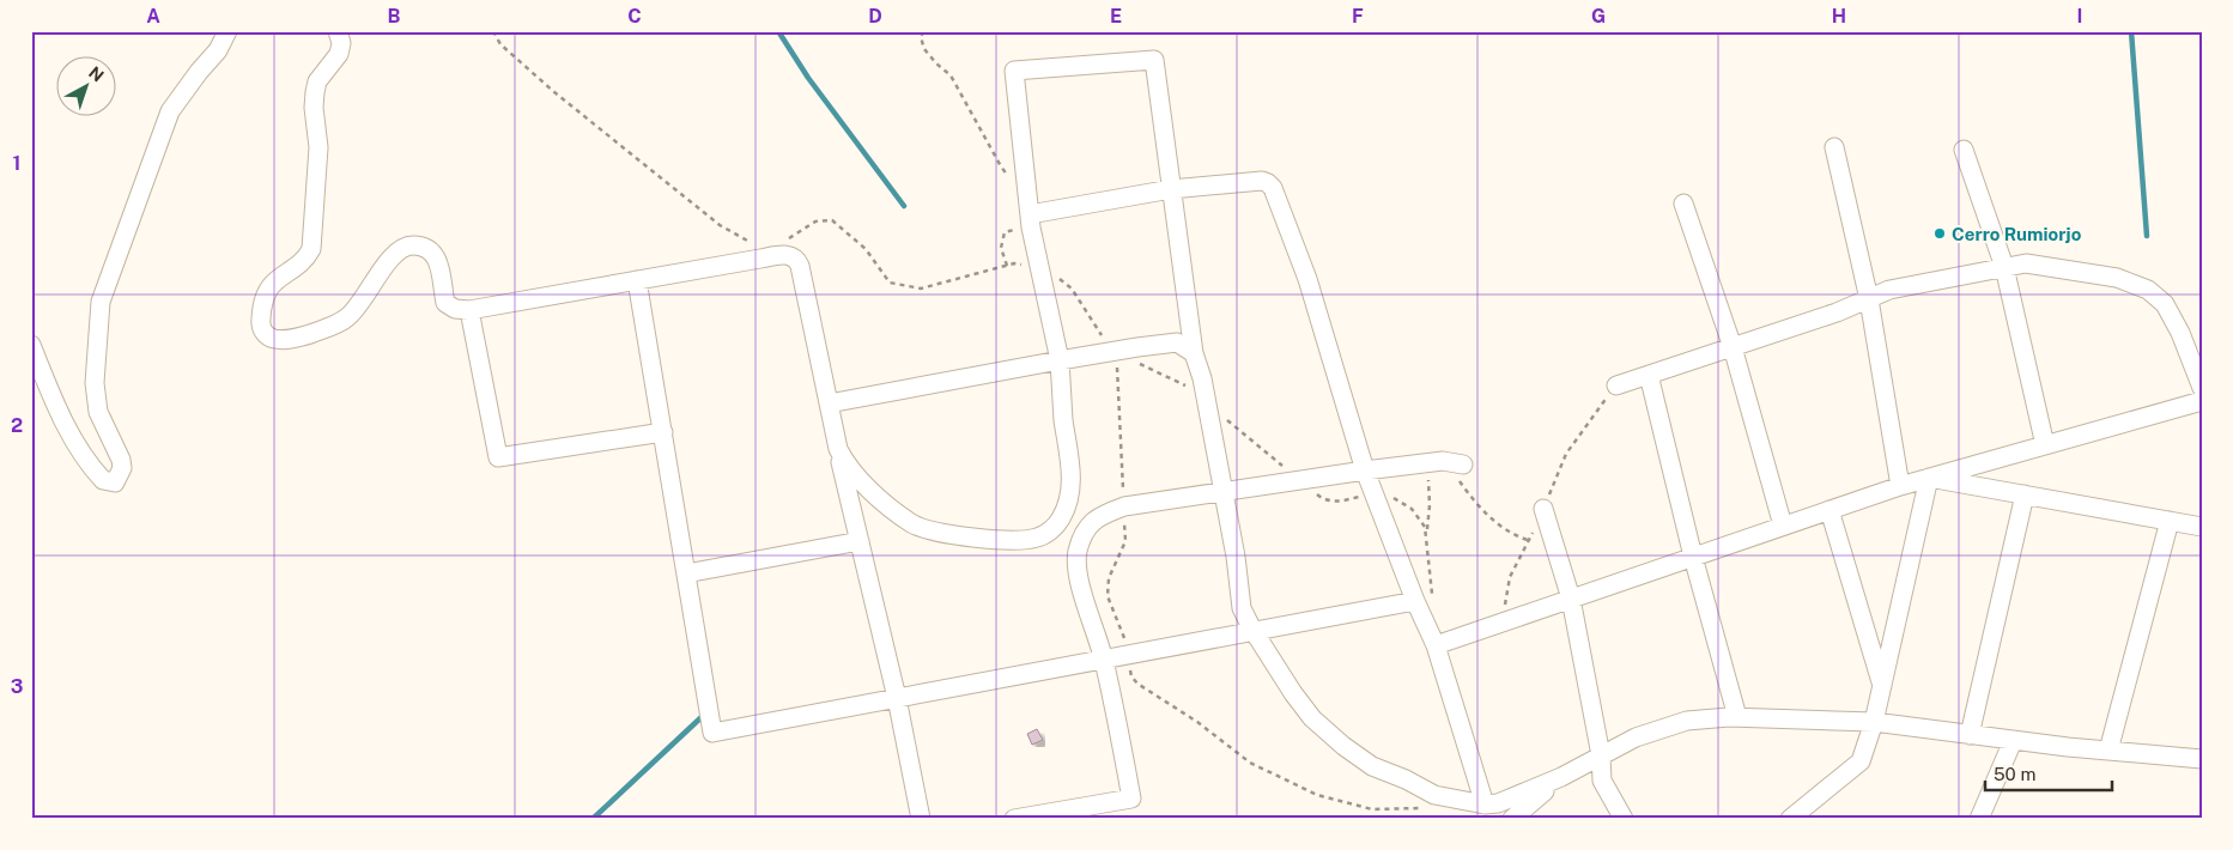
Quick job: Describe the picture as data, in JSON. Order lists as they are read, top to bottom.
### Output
{
  "places": ["Cerro Rumiorjo"],
  "scale_bar": "50 m",
  "north": "top right",
  "grid": {
    "columns": [
      "A",
      "B",
      "C",
      "D",
      "E",
      "F",
      "G",
      "H",
      "I"
    ],
    "rows": ["1", "2", "3"]
  }
}
